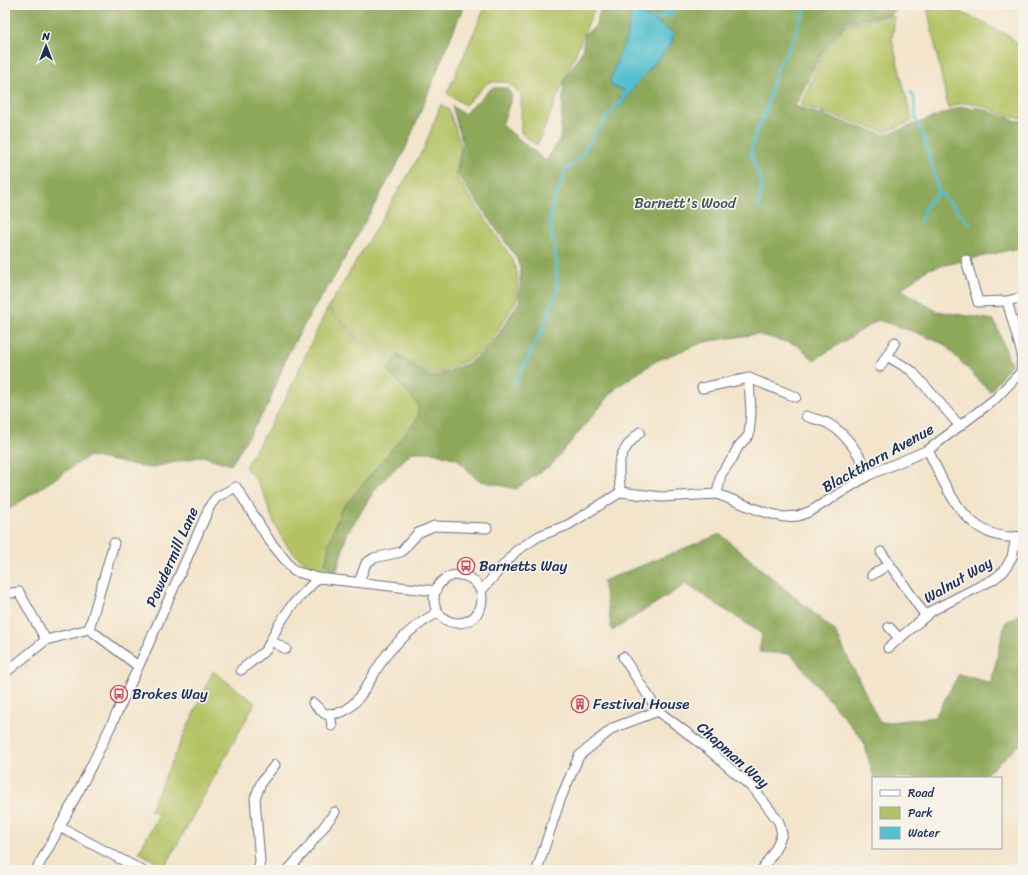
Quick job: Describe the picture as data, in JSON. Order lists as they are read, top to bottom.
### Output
{
  "streets": {
    "street": [
      "Blackthorn Avenue",
      "Powdermill Lane",
      "Walnut Way",
      "Chapman Way"
    ]
  },
  "parks": ["Barnett's Wood"],
  "places": {
    "bus stop": ["Barnetts Way", "Brokes Way"],
    "building": ["Festival House"]
  },
  "legend": ["Road", "Park", "Water"],
  "north": "top"
}
